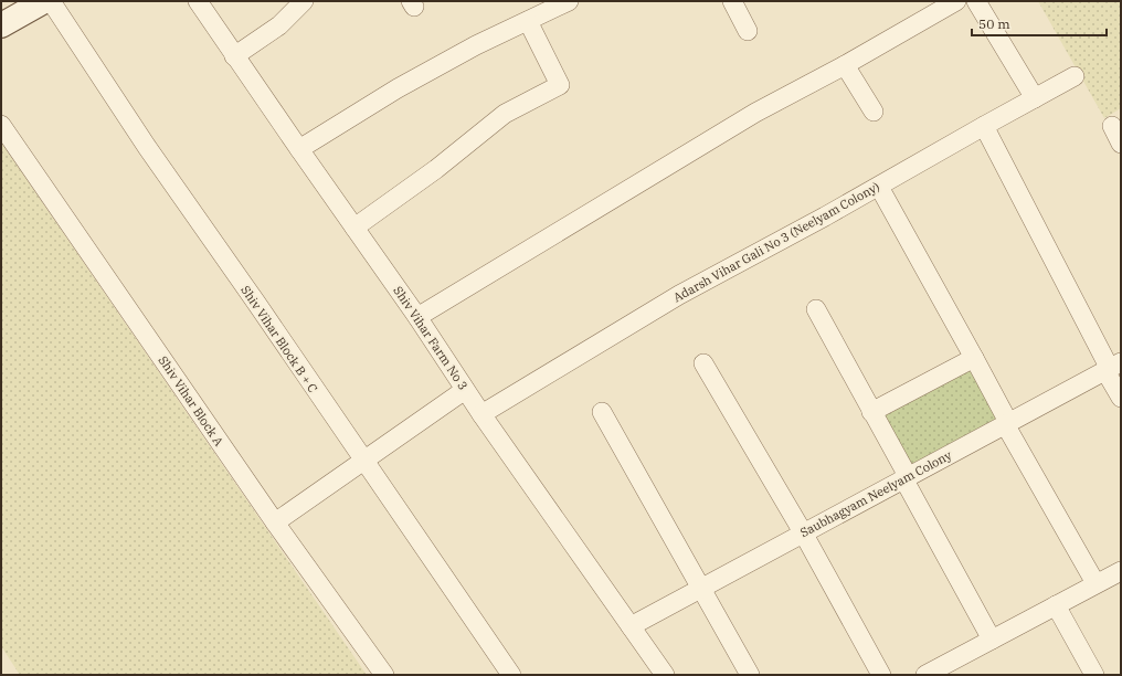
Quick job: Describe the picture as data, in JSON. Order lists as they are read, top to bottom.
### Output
{
  "streets": {
    "street": [
      "Adarsh Vihar Gali No 3 (Neelyam Colony)",
      "Shiv Vihar Farm No 3",
      "Shiv Vihar Block B + C",
      "Shiv Vihar Block A",
      "Saubhagyam Neelyam Colony"
    ]
  },
  "crossings": [
    ["Adarsh Vihar Gali No 3 (Neelyam Colony)", "Shiv Vihar Farm No 3"],
    ["Shiv Vihar Farm No 3", "Saubhagyam Neelyam Colony"]
  ],
  "scale_bar": "50 m"
}
